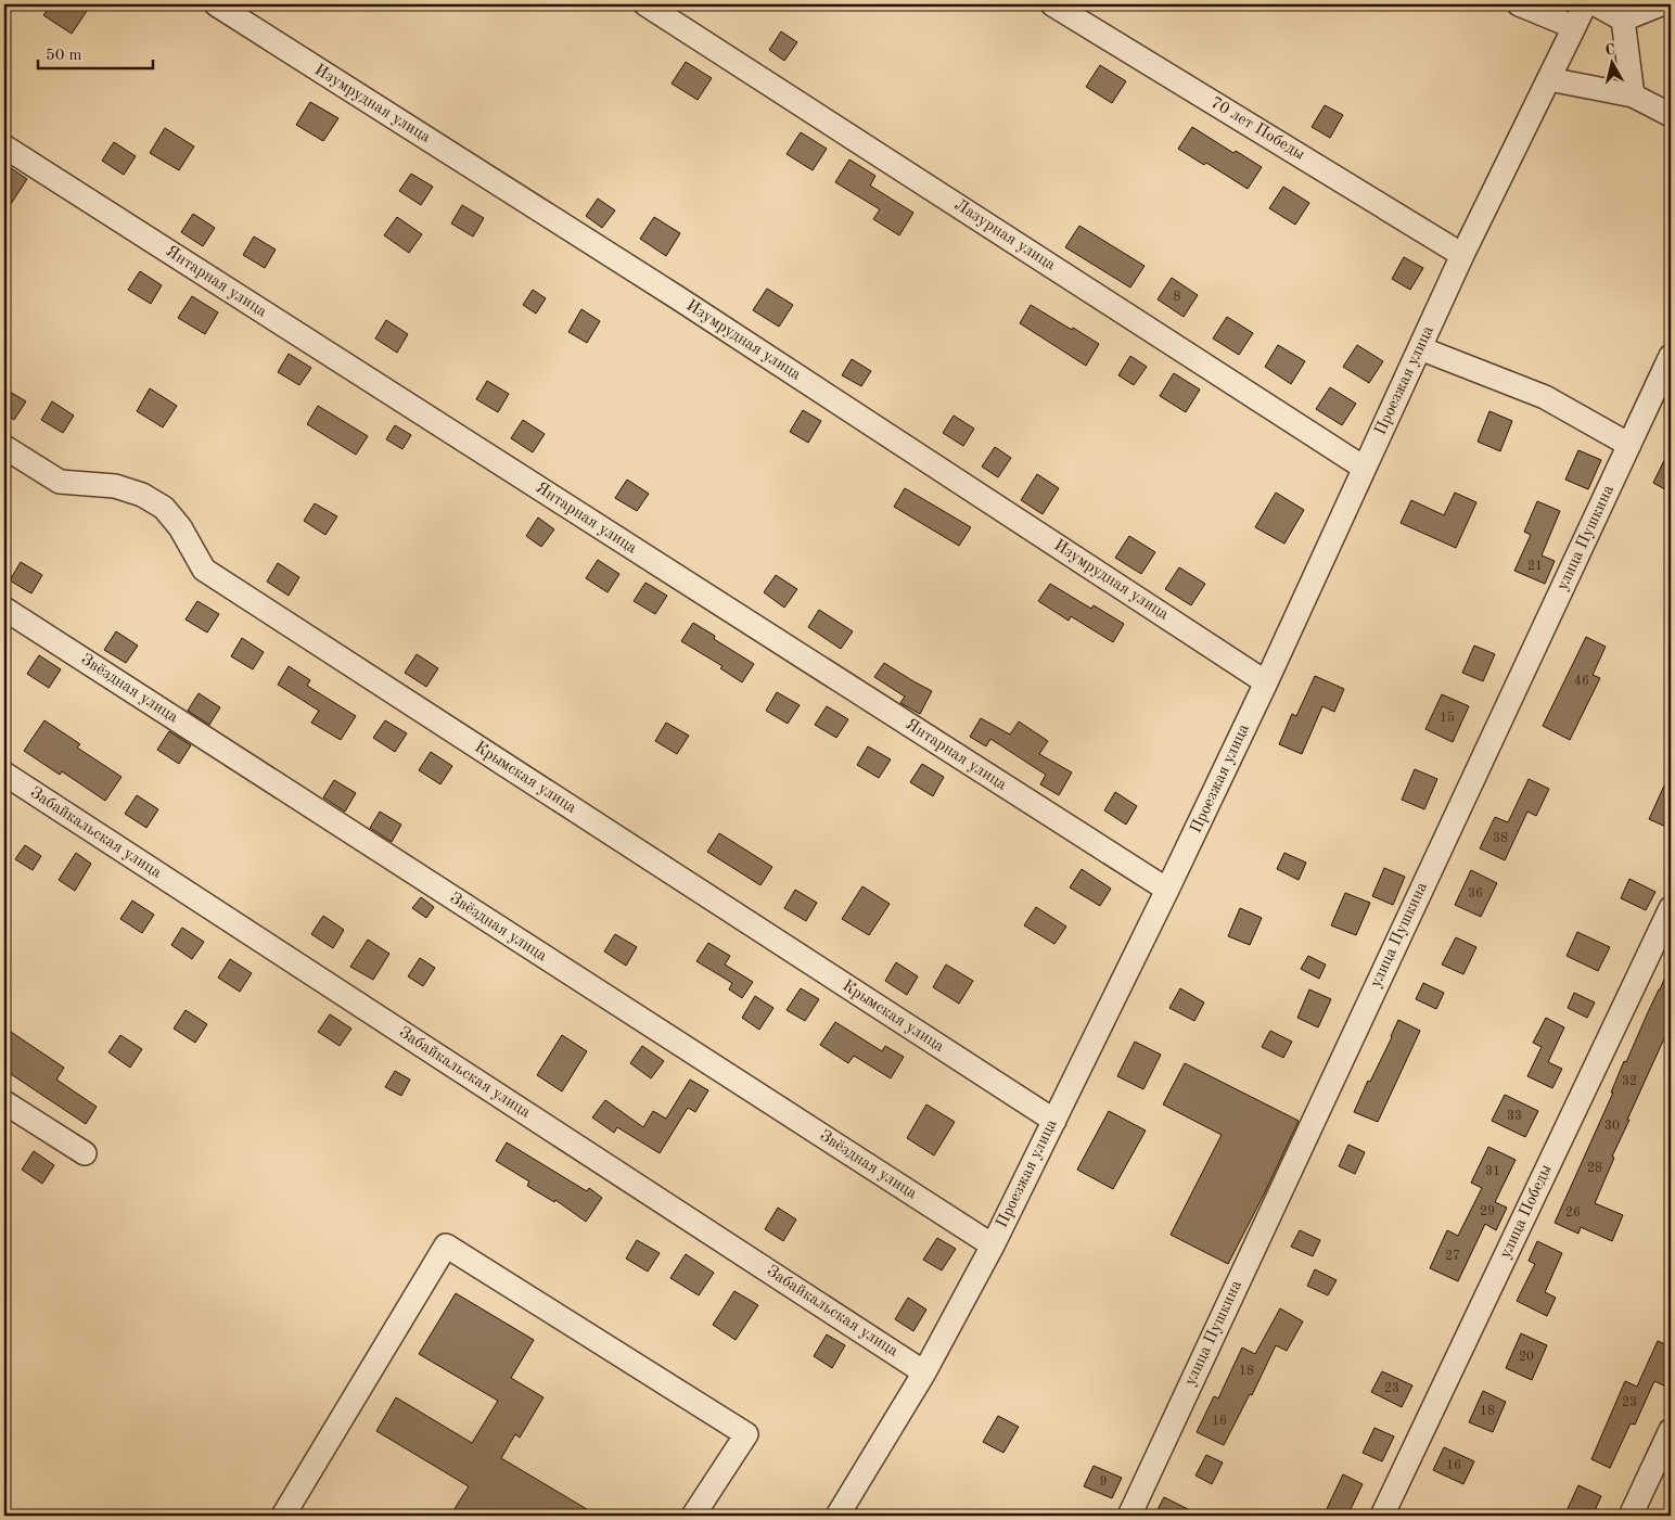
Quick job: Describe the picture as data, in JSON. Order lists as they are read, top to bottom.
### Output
{
  "streets": {
    "street": [
      "Изумрудная улица",
      "70 лет Победы",
      "Лазурная улица",
      "Янтарная улица",
      "Проезжая улица",
      "улица Пушкина",
      "Звёздная улица",
      "Крымская улица",
      "Забайкальская улица",
      "улица Победы"
    ]
  },
  "crossings": [
    ["Изумрудная улица", "Проезжая улица"],
    ["70 лет Победы", "Проезжая улица"],
    ["Лазурная улица", "Проезжая улица"],
    ["Янтарная улица", "Проезжая улица"],
    ["Проезжая улица", "Звёздная улица"],
    ["Проезжая улица", "Крымская улица"],
    ["Проезжая улица", "Забайкальская улица"]
  ],
  "house_numbers": [
    "8",
    "21",
    "46",
    "15",
    "38",
    "36",
    "32",
    "33",
    "30",
    "28",
    "31",
    "29",
    "26",
    "27",
    "20",
    "18",
    "23",
    "23",
    "18",
    "16",
    "16",
    "9"
  ],
  "scale_bar": "50 m",
  "north": "top"
}
